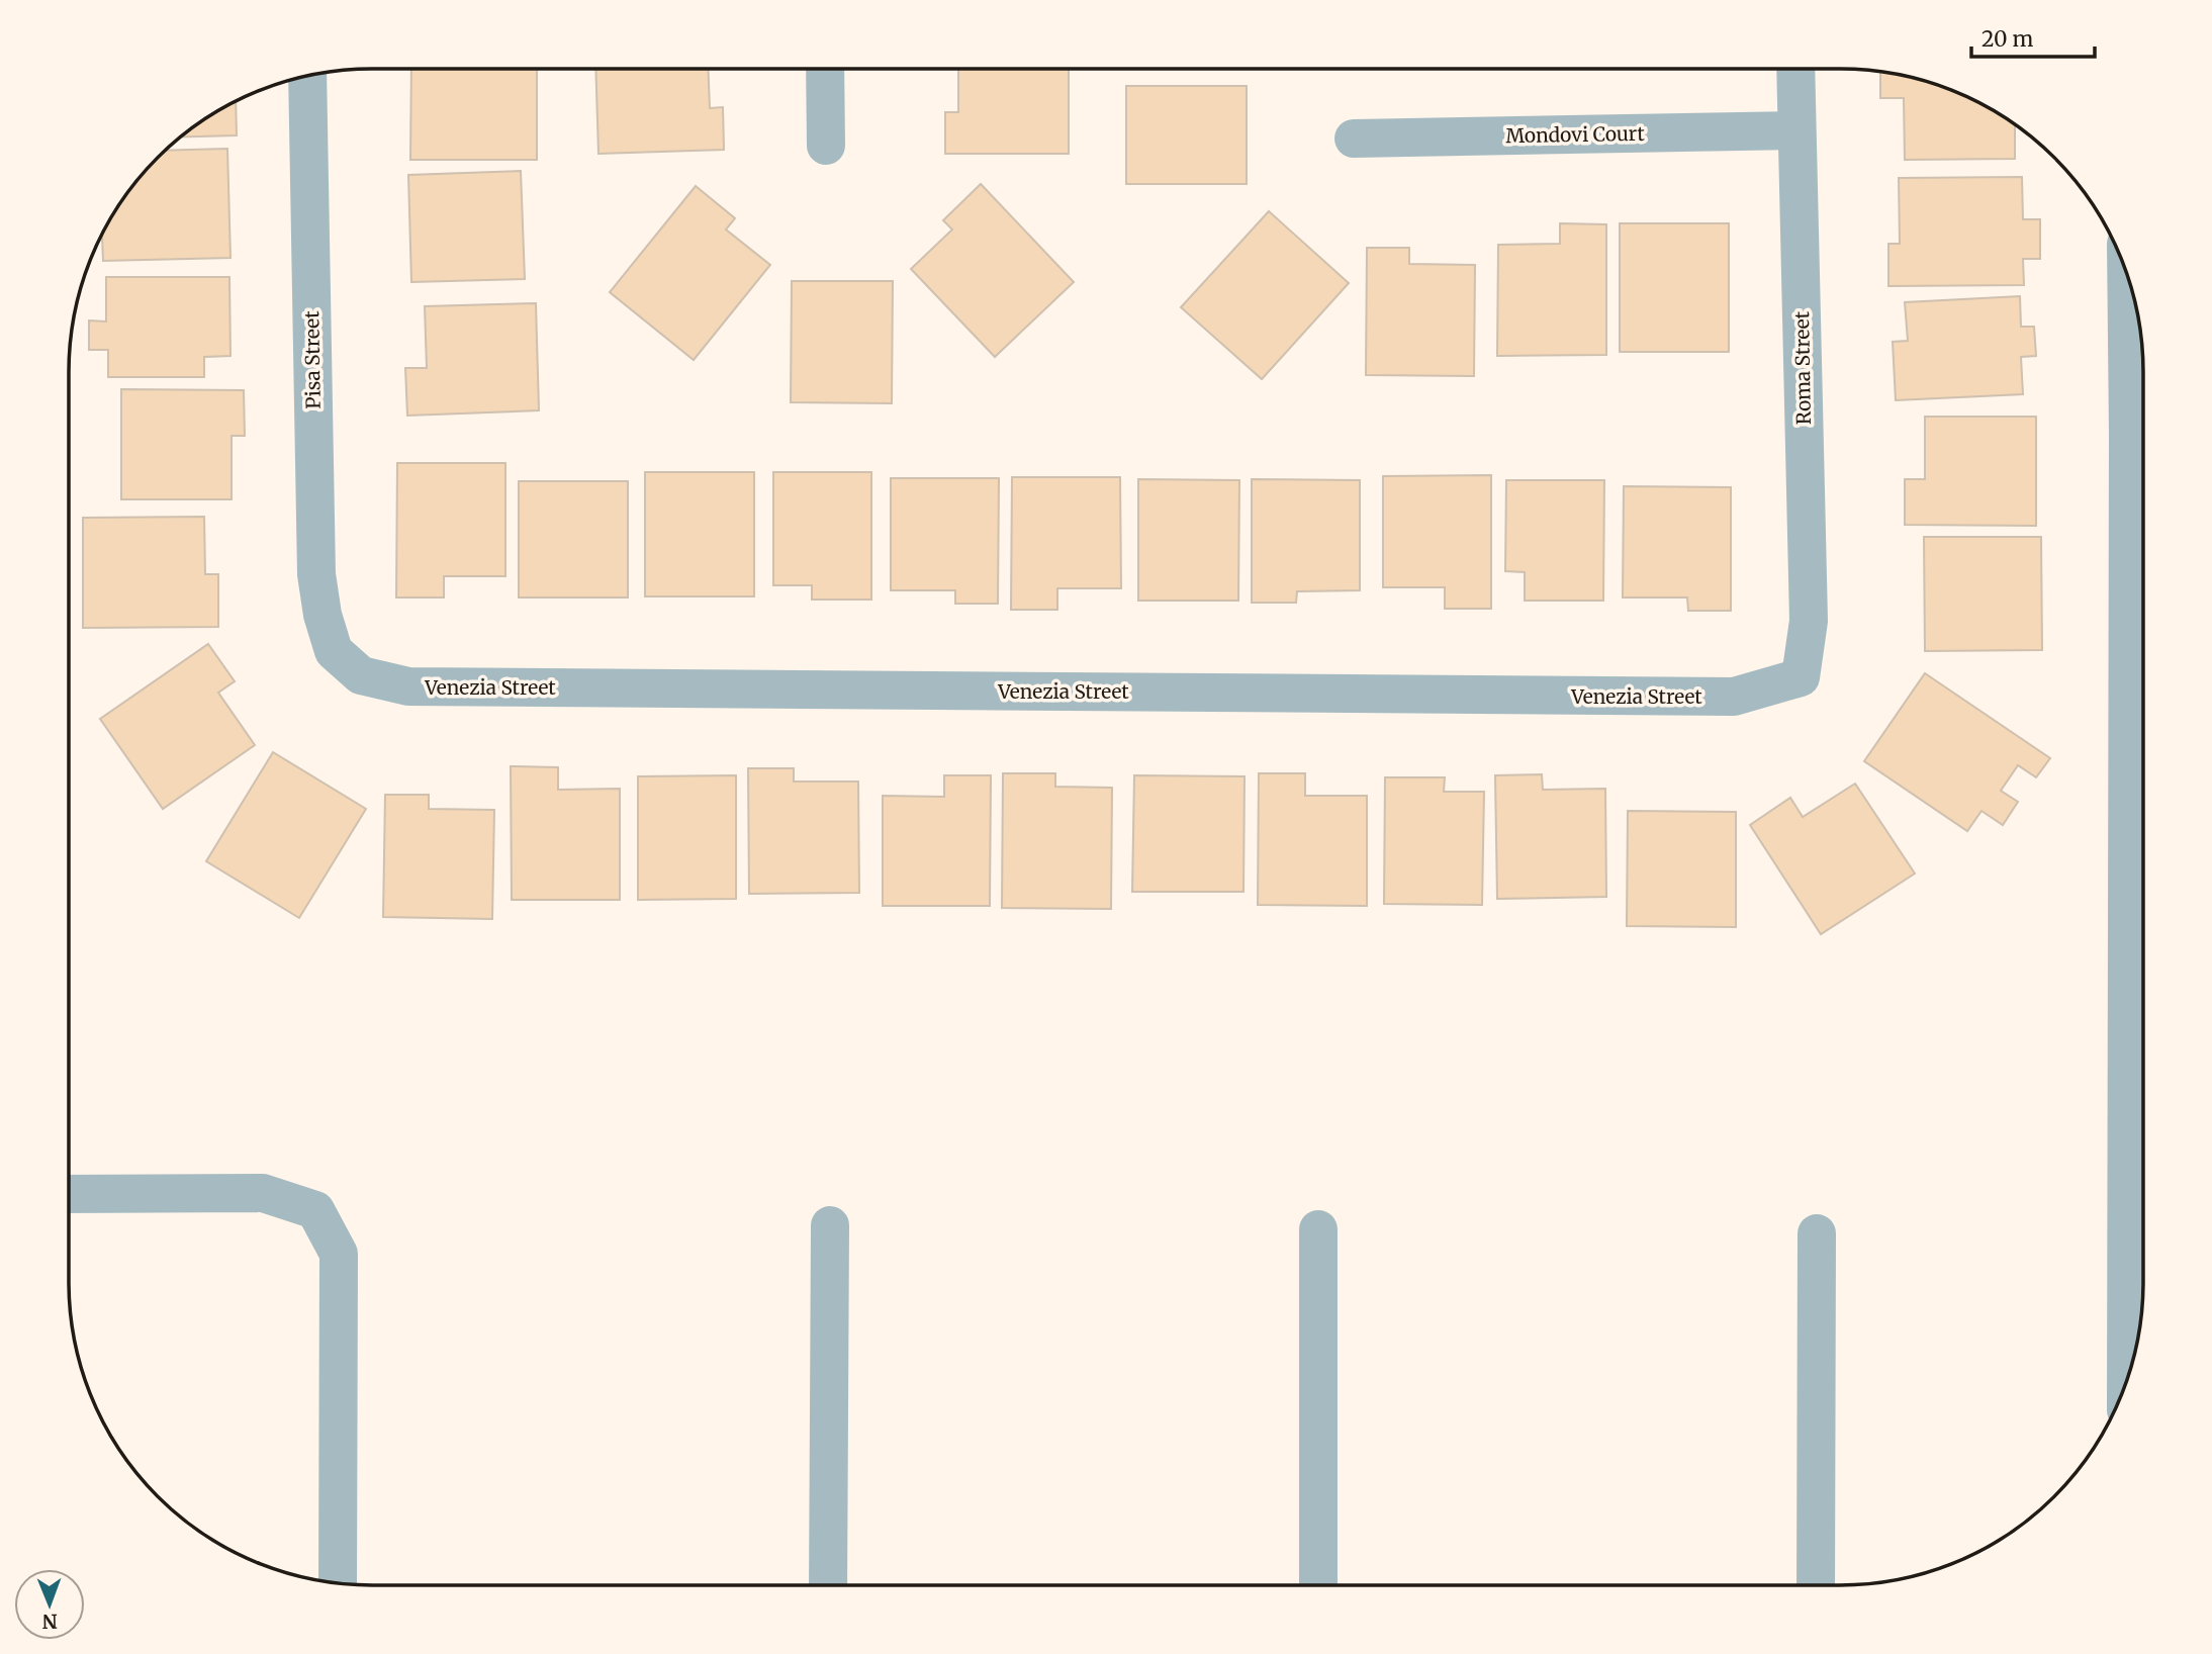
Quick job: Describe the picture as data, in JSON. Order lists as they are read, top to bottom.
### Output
{
  "streets": {
    "street": [
      "Mondovi Court",
      "Pisa Street",
      "Roma Street",
      "Venezia Street"
    ]
  },
  "crossings": [
    ["Mondovi Court", "Roma Street"],
    ["Pisa Street", "Venezia Street"],
    ["Roma Street", "Venezia Street"]
  ],
  "scale_bar": "20 m",
  "north": "bottom"
}
